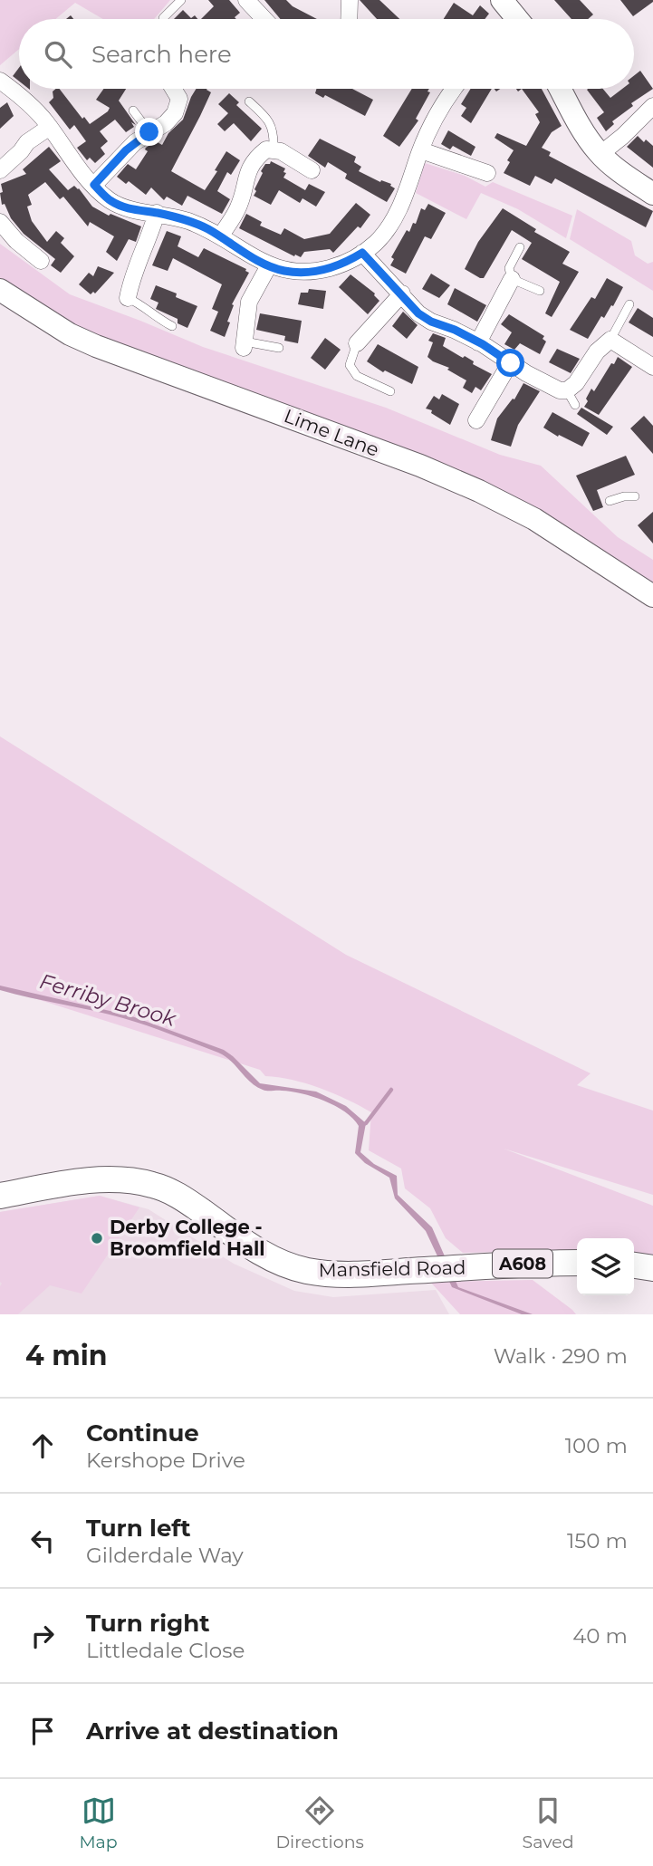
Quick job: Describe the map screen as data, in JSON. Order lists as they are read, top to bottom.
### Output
{
  "streets": {
    "main road": ["A608", "Mansfield Road"],
    "street": ["Lime Lane"]
  },
  "water": ["Ferriby Brook"],
  "places": ["Derby College - Broomfield Hall"],
  "page": {
    "search": "Search here",
    "heading": ["4 min", "Walk · 290 m"],
    "list": [
      ["Continue", "Kershope Drive", "100 m"],
      ["Turn left", "Gilderdale Way", "150 m"],
      ["Turn right", "Littledale Close", "40 m"],
      "Arrive at destination"
    ],
    "nav": ["Map", "Directions", "Saved"]
  }
}
